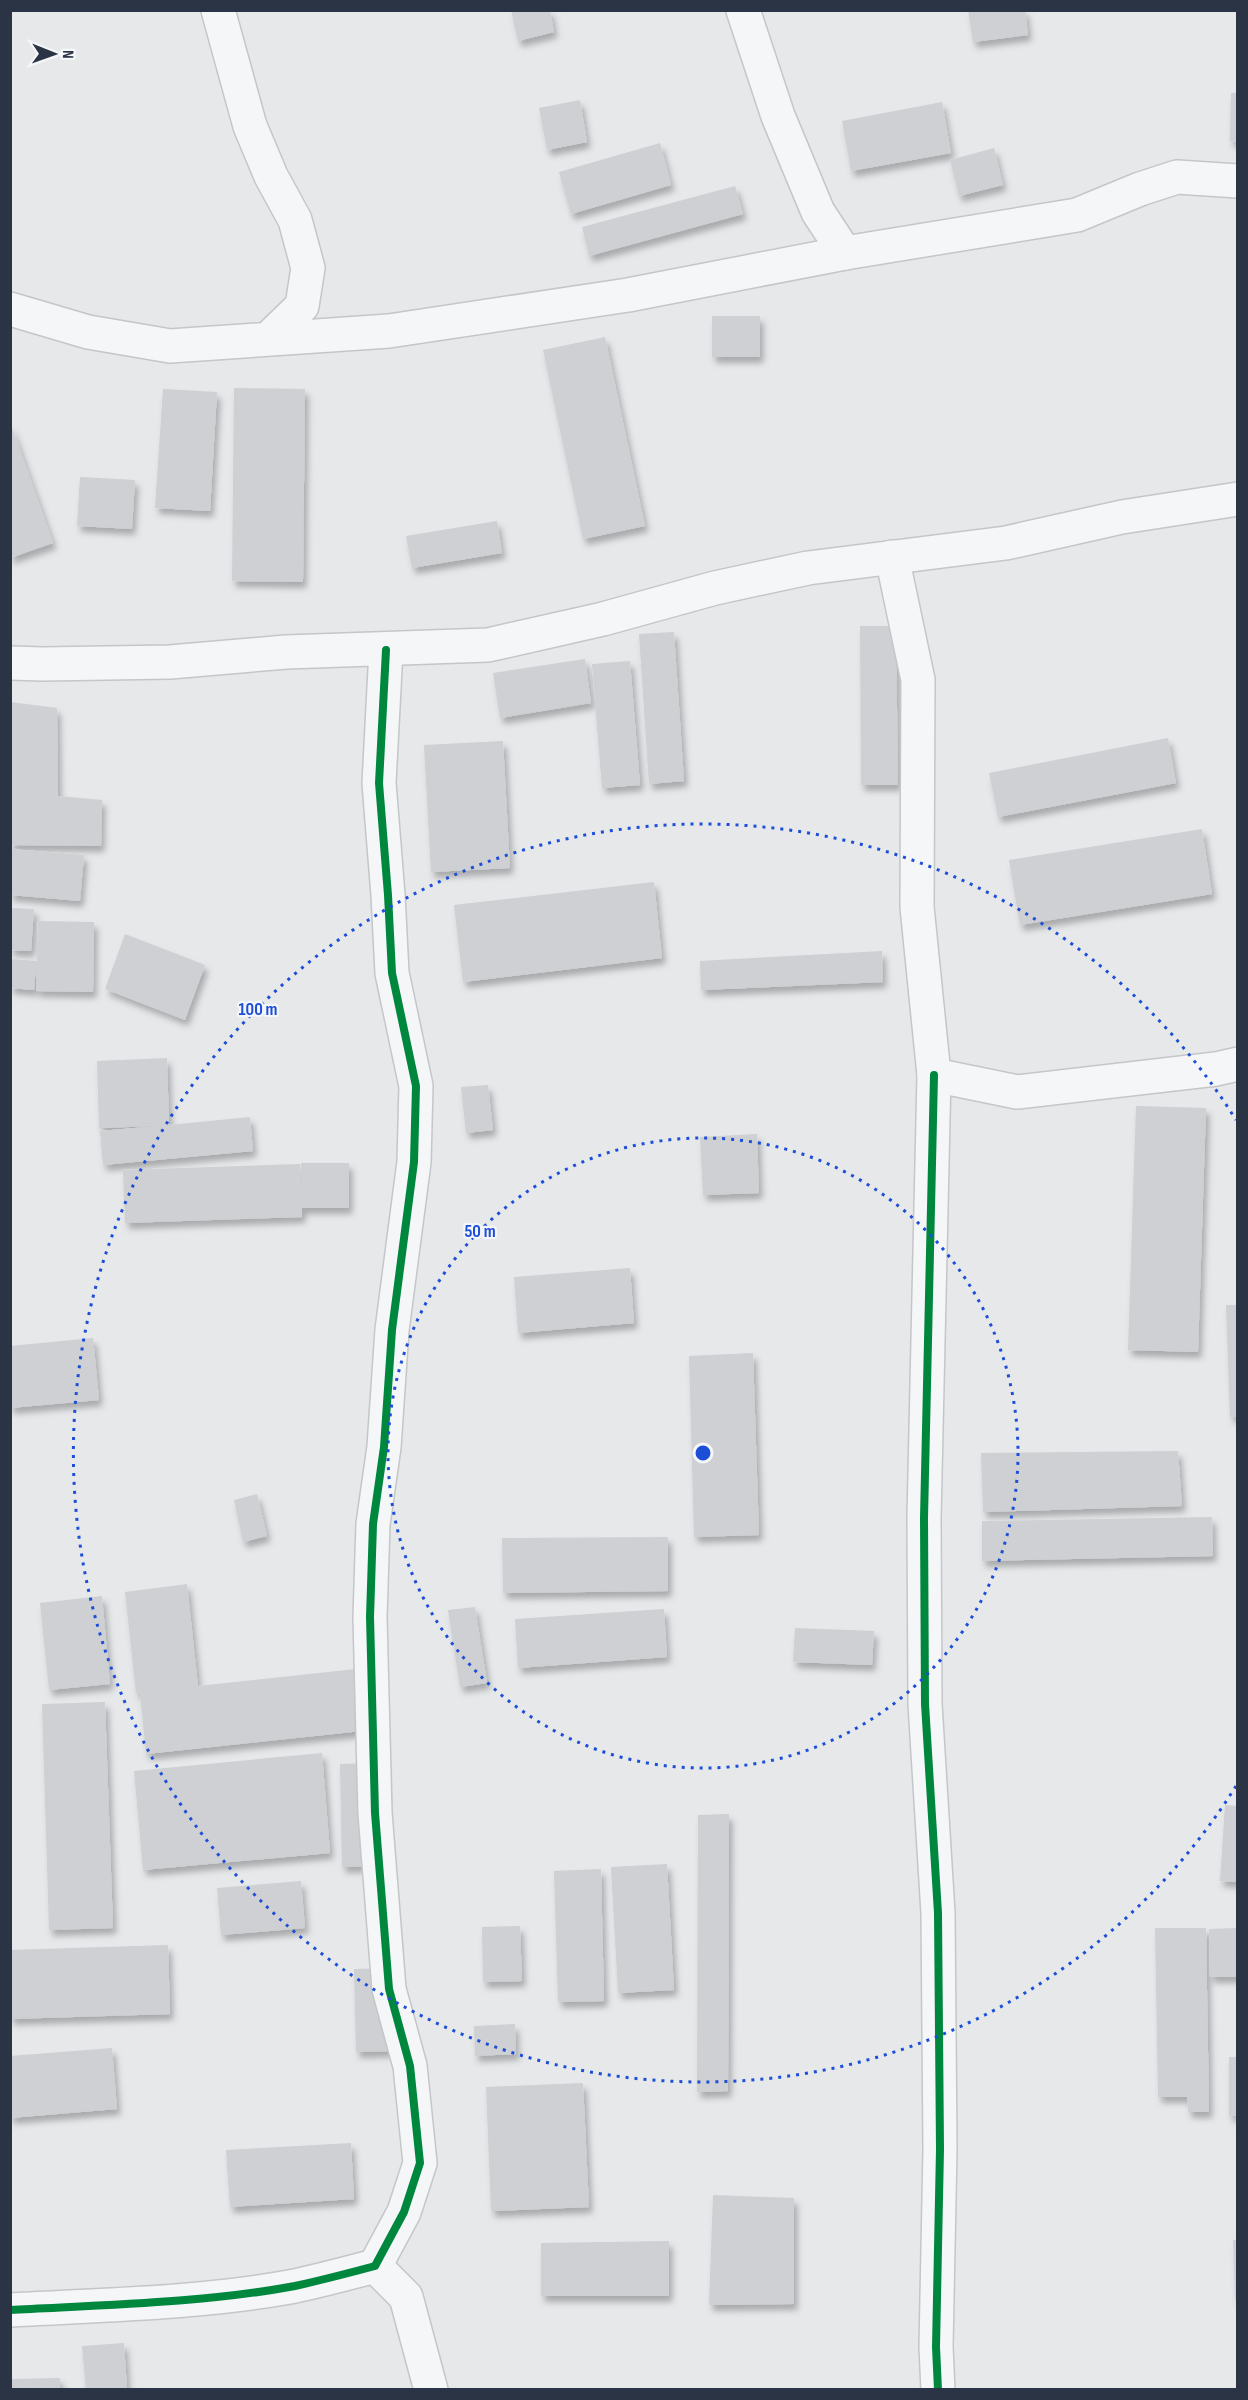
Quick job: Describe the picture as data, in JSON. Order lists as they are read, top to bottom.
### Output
{
  "north": "right",
  "rings": ["100 m", "50 m"]
}
